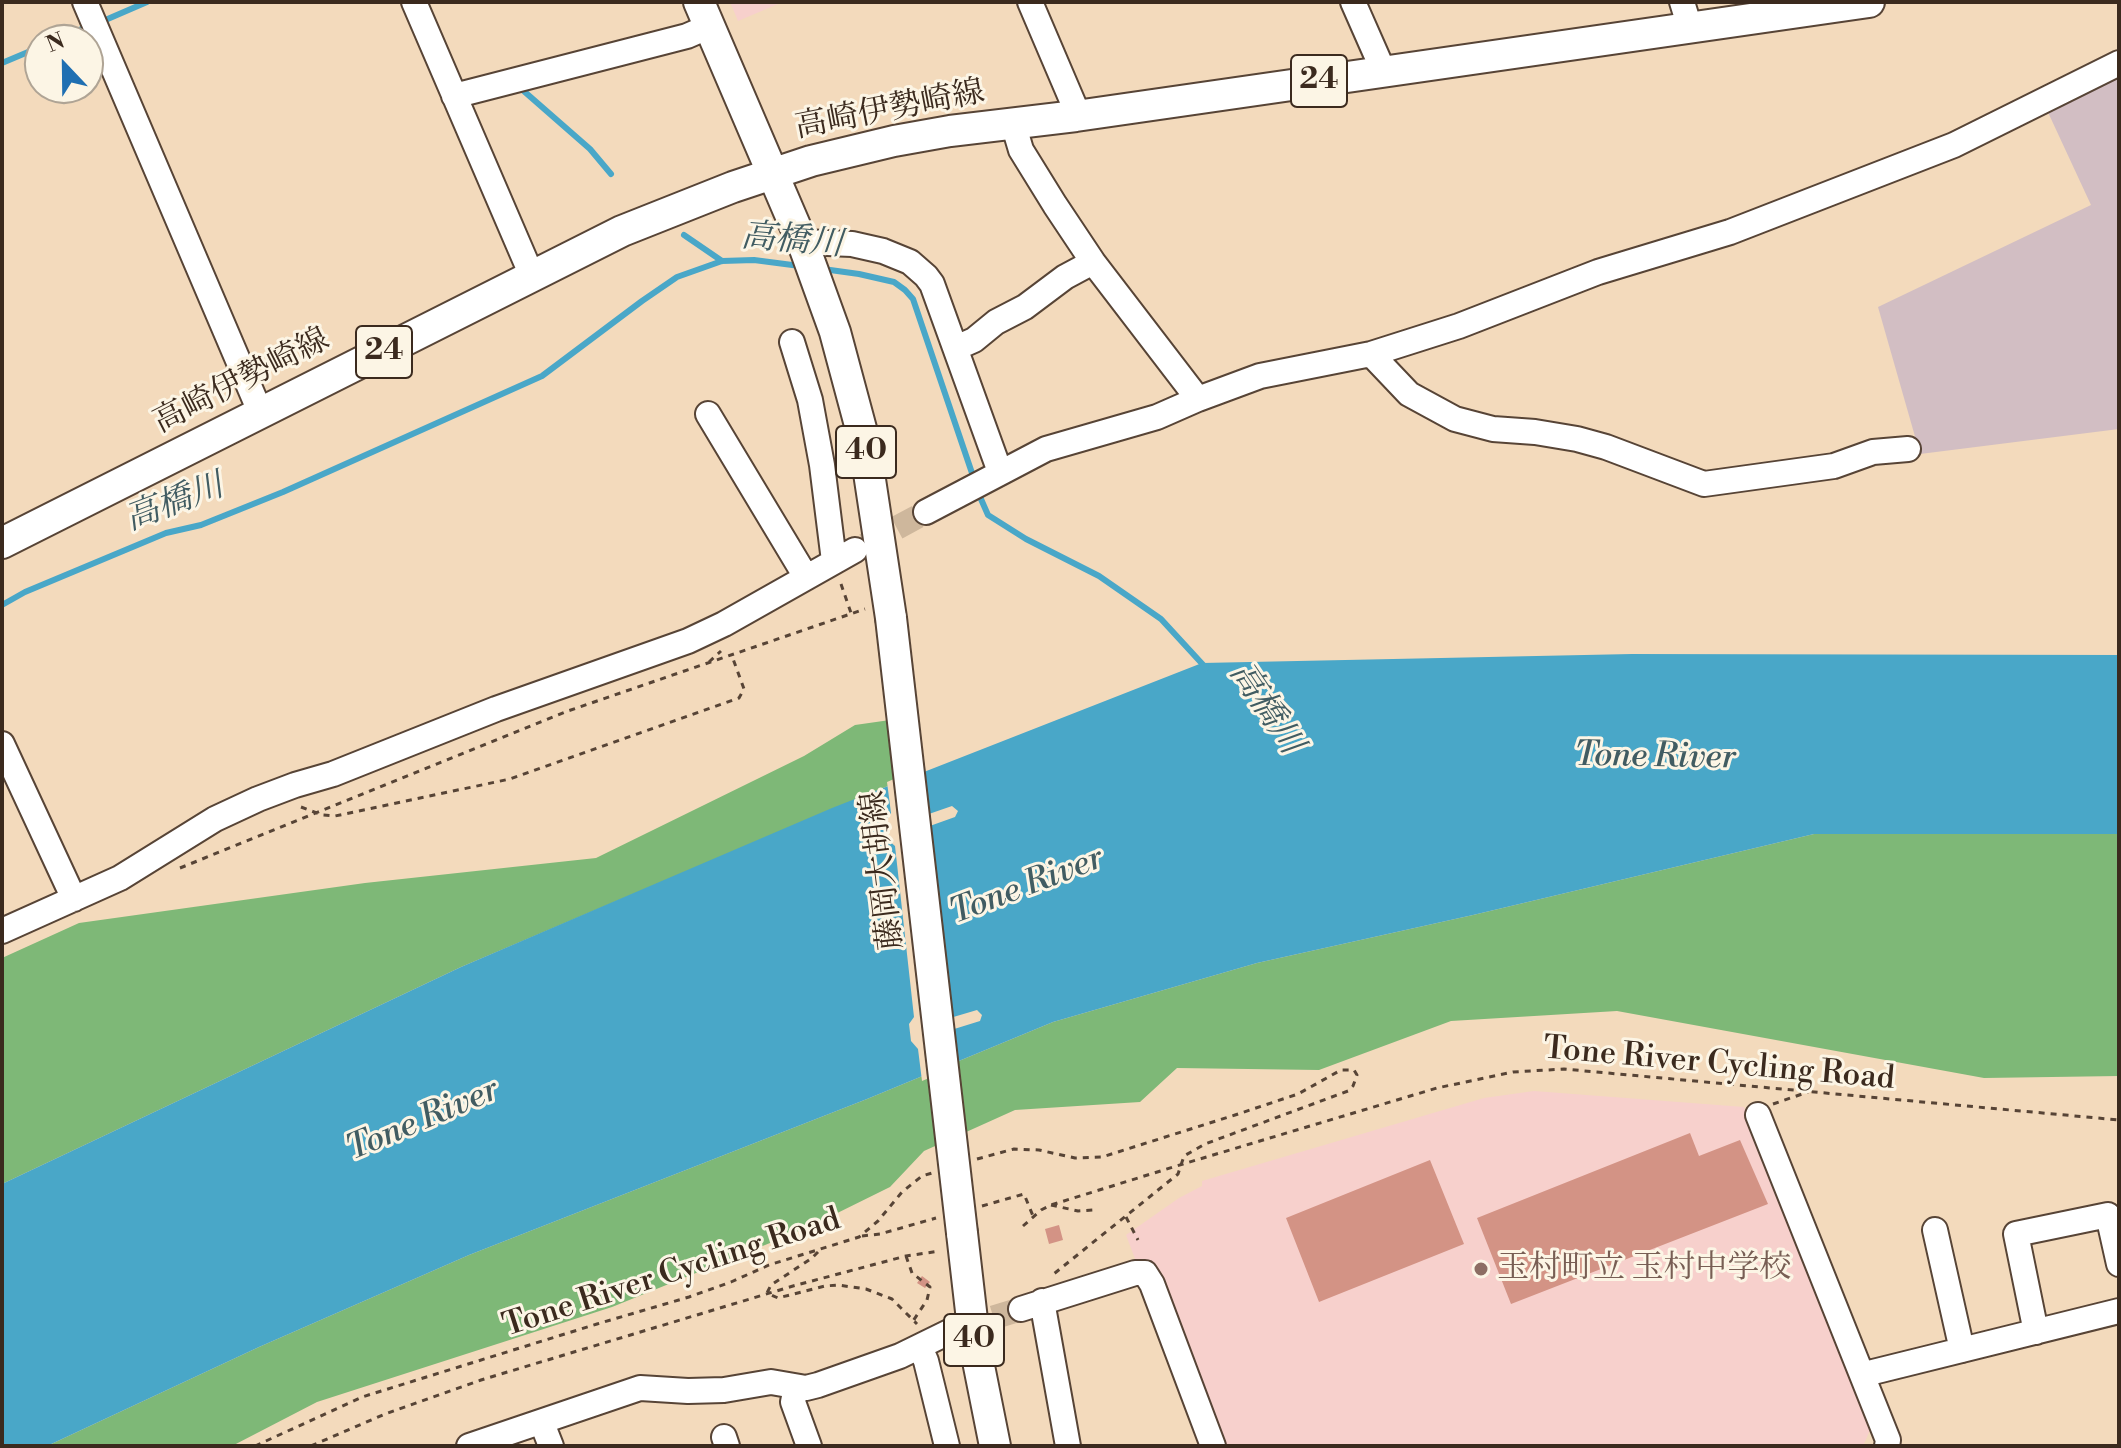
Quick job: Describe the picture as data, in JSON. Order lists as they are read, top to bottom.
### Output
{
  "streets": {
    "main road": [
      "24",
      "高崎伊勢崎線",
      "40",
      "藤岡大胡線"
    ],
    "path": ["Tone River Cycling Road"]
  },
  "crossings": [
    ["高崎伊勢崎線", "40"],
    ["40", "藤岡大胡線"]
  ],
  "water": ["高橋川", "Tone River"],
  "places": ["玉村町立 玉村中学校"],
  "north": "top"
}
